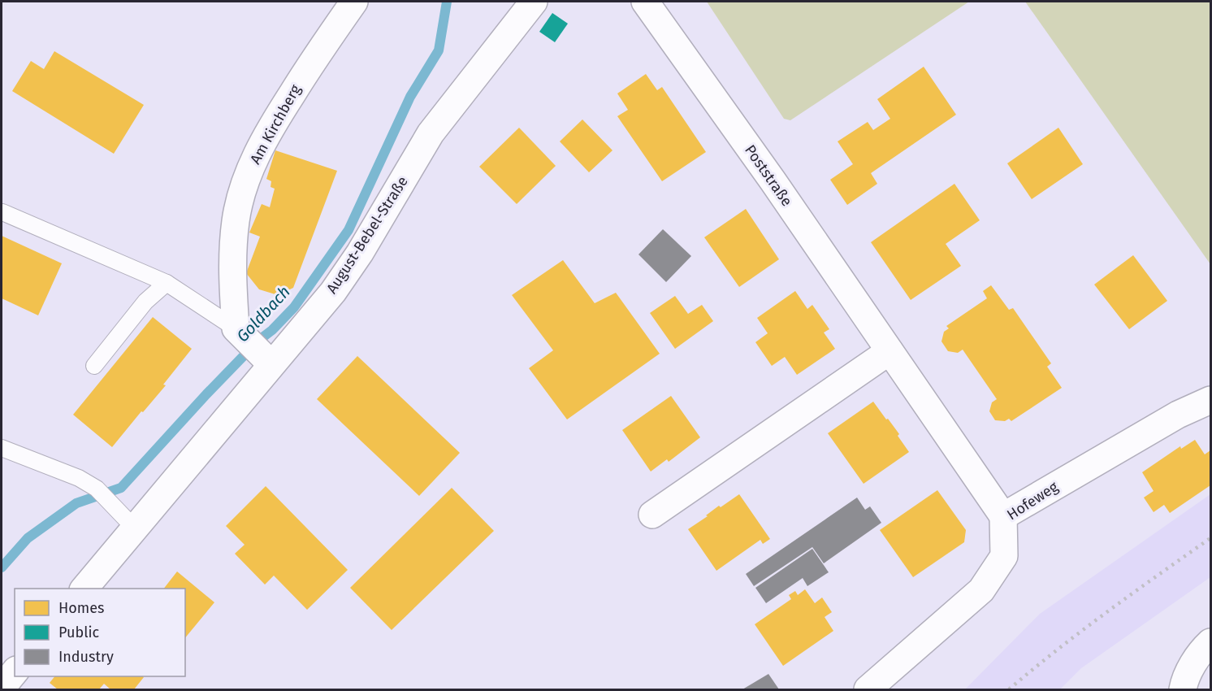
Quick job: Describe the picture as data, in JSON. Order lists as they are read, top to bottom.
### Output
{
  "streets": {
    "street": [
      "Am Kirchberg",
      "Poststraße",
      "August-Bebel-Straße",
      "Hofeweg"
    ]
  },
  "crossings": [
    ["Poststraße", "Hofeweg"]
  ],
  "water": ["Goldbach"],
  "legend": ["Homes", "Public", "Industry"]
}
